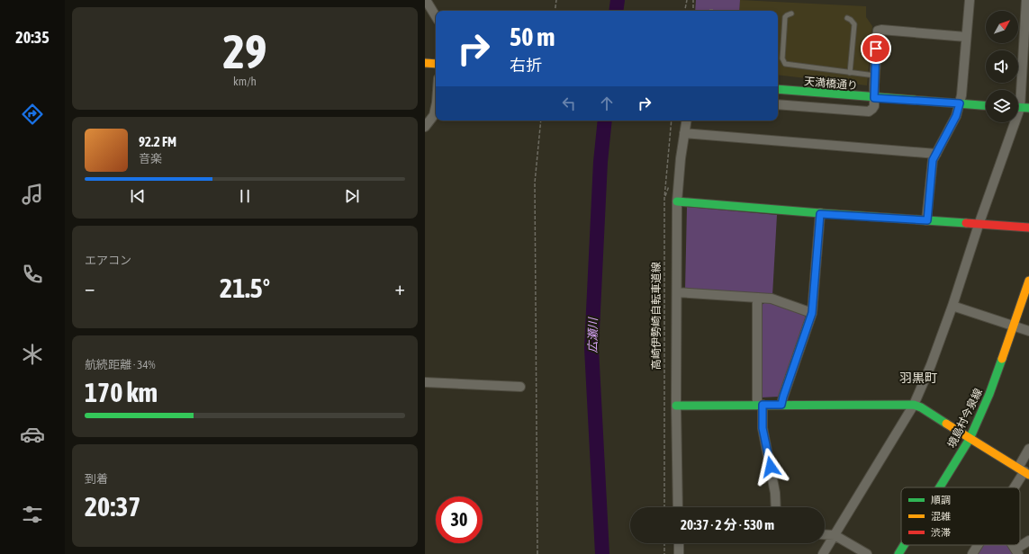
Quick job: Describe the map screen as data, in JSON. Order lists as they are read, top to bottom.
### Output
{
  "streets": {
    "street": ["天満橋通り", "境島村今泉線"],
    "path": ["高崎伊勢崎自転車道線"]
  },
  "districts": ["羽黒町"],
  "water": ["広瀬川"],
  "legend": ["順調", "混雑", "渋滞"],
  "north": "top right",
  "page": {
    "tabs": "20:35",
    "tile": [
      ["29", "km/h"],
      "エアコン",
      ["航続距離 · 34%", "170 km"],
      ["到着", "20:37"]
    ],
    "turn": ["50 m", "右折"],
    "song": ["92.2 FM", "音楽"],
    "heat": ["−", "21.5°", "+"],
    "limit": "30",
    "trip": "20:37 · 2 分 · 530 m"
  }
}
